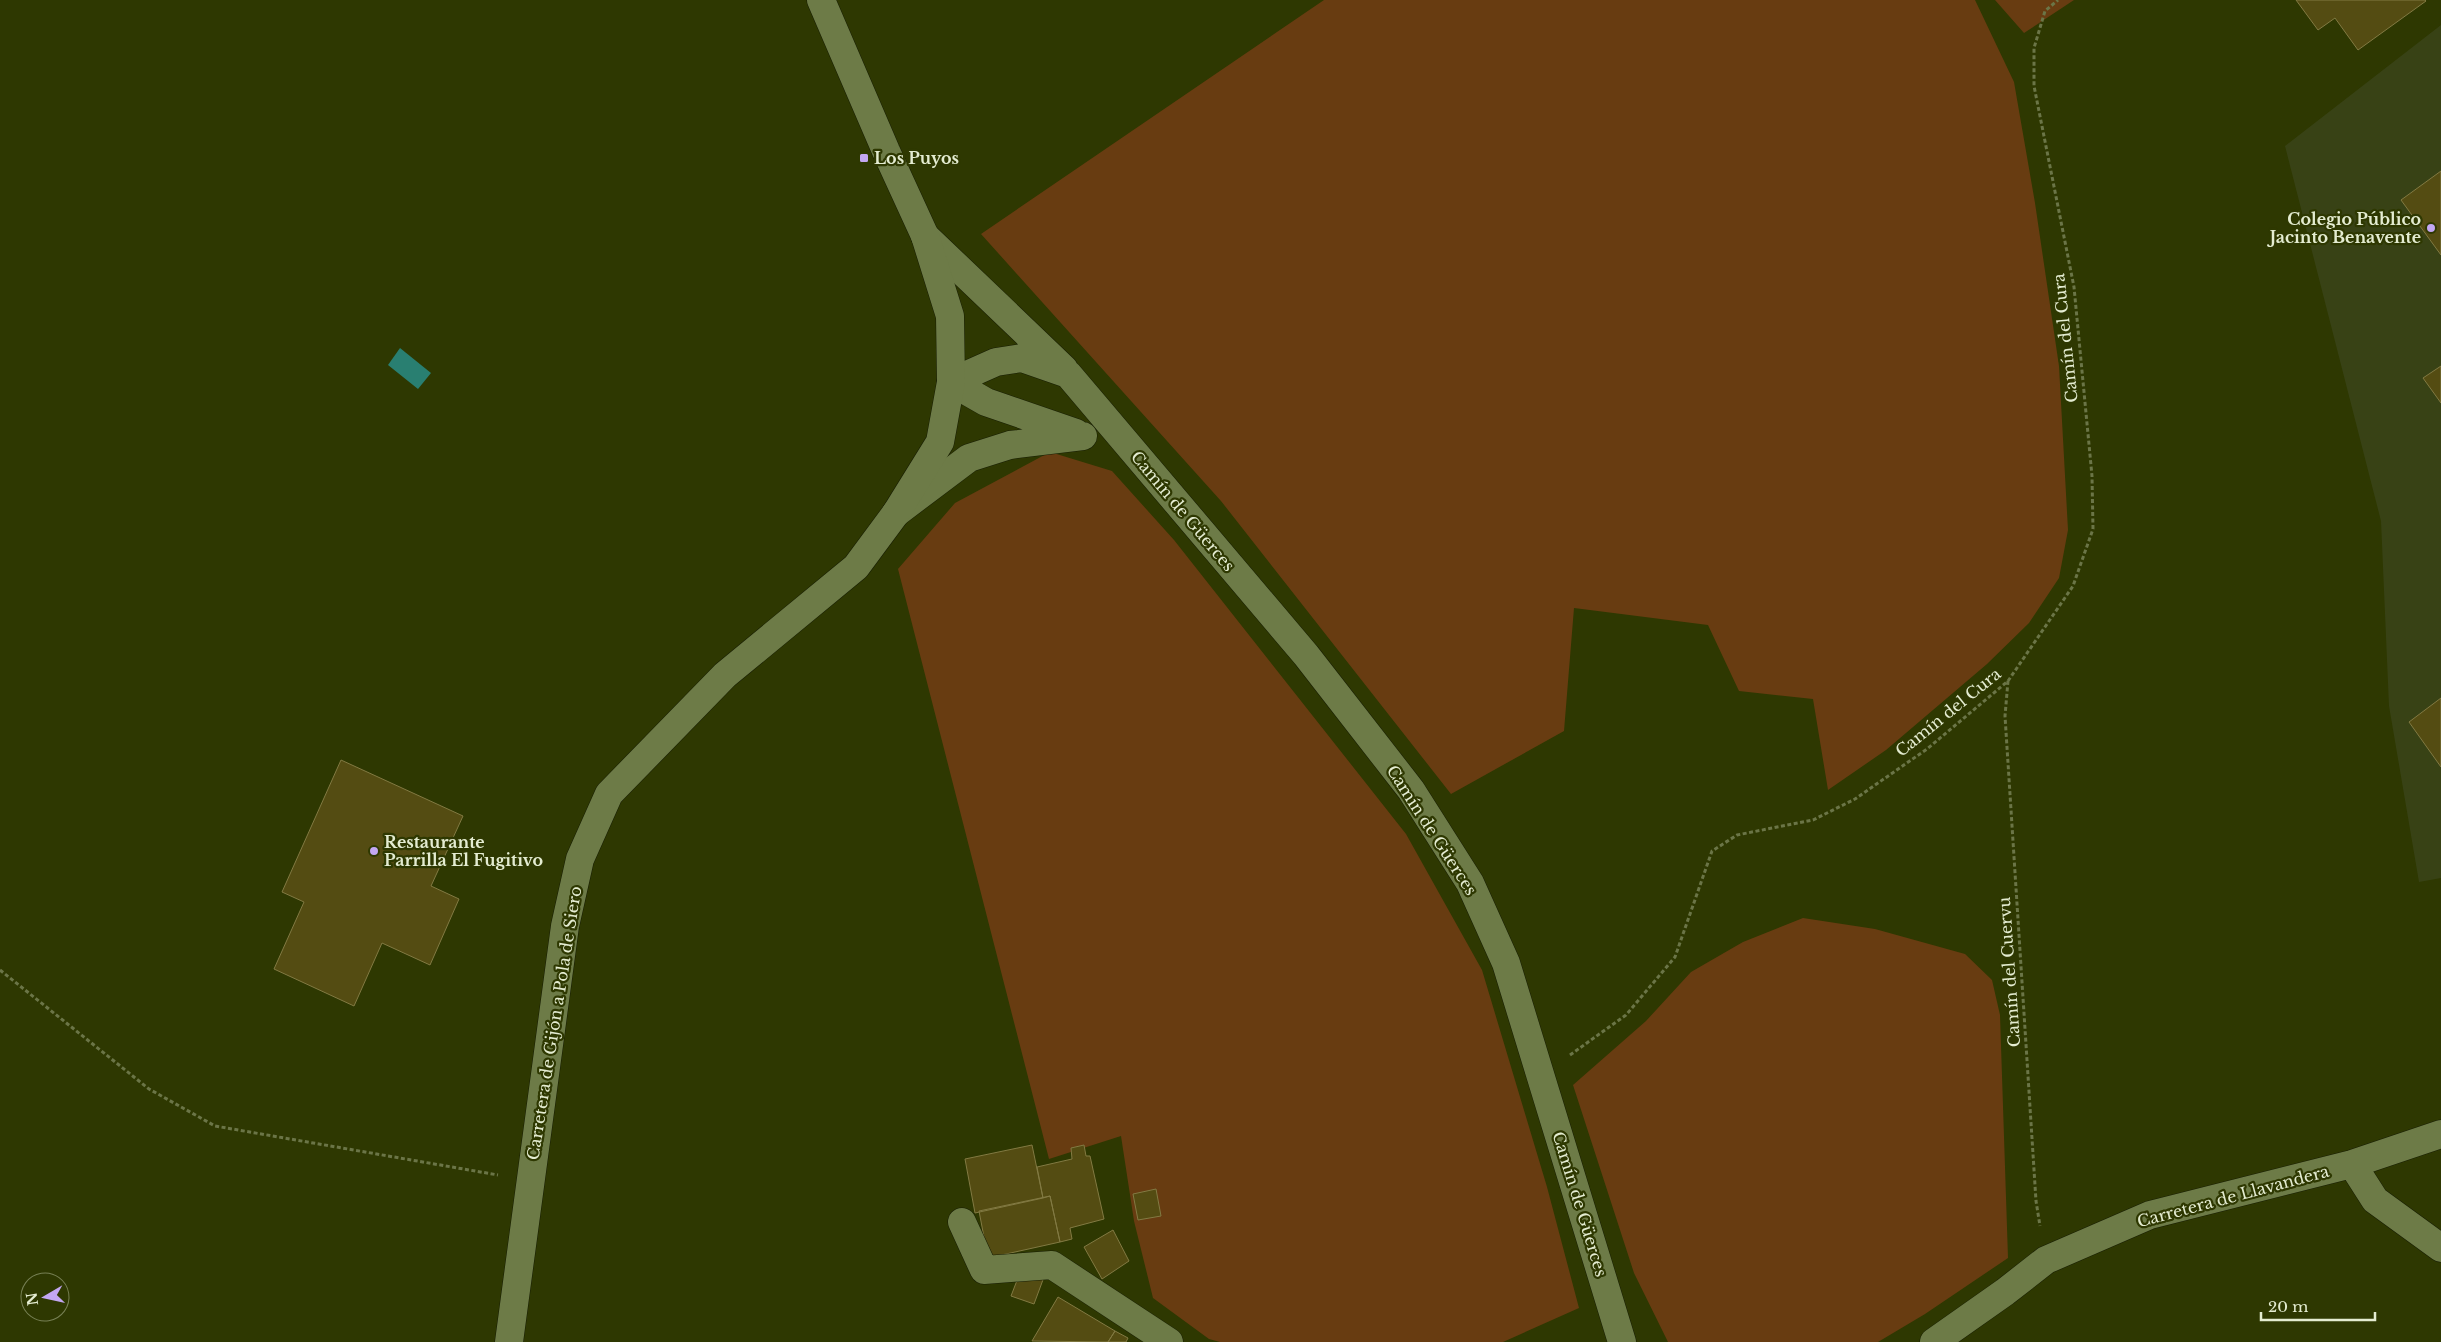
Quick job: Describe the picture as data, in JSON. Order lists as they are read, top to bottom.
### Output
{
  "streets": {
    "street": ["Camín de Güerces", "Carretera de Gijón a Pola de Siero", "Carretera de Llavandera"],
    "path": ["Camín del Cura", "Camín del Cuervu"]
  },
  "crossings": [
    ["Camín del Cura", "Camín de Güerces"],
    ["Camín del Cura", "Camín del Cuervu"],
    ["Camín de Güerces", "Carretera de Gijón a Pola de Siero"],
    ["Camín del Cuervu", "Carretera de Llavandera"]
  ],
  "places": {
    "transit": ["Los Puyos"],
    "other": ["Colegio Público Jacinto Benavente", "Restaurante Parrilla El Fugitivo"]
  },
  "scale_bar": "20 m",
  "north": "left"
}
